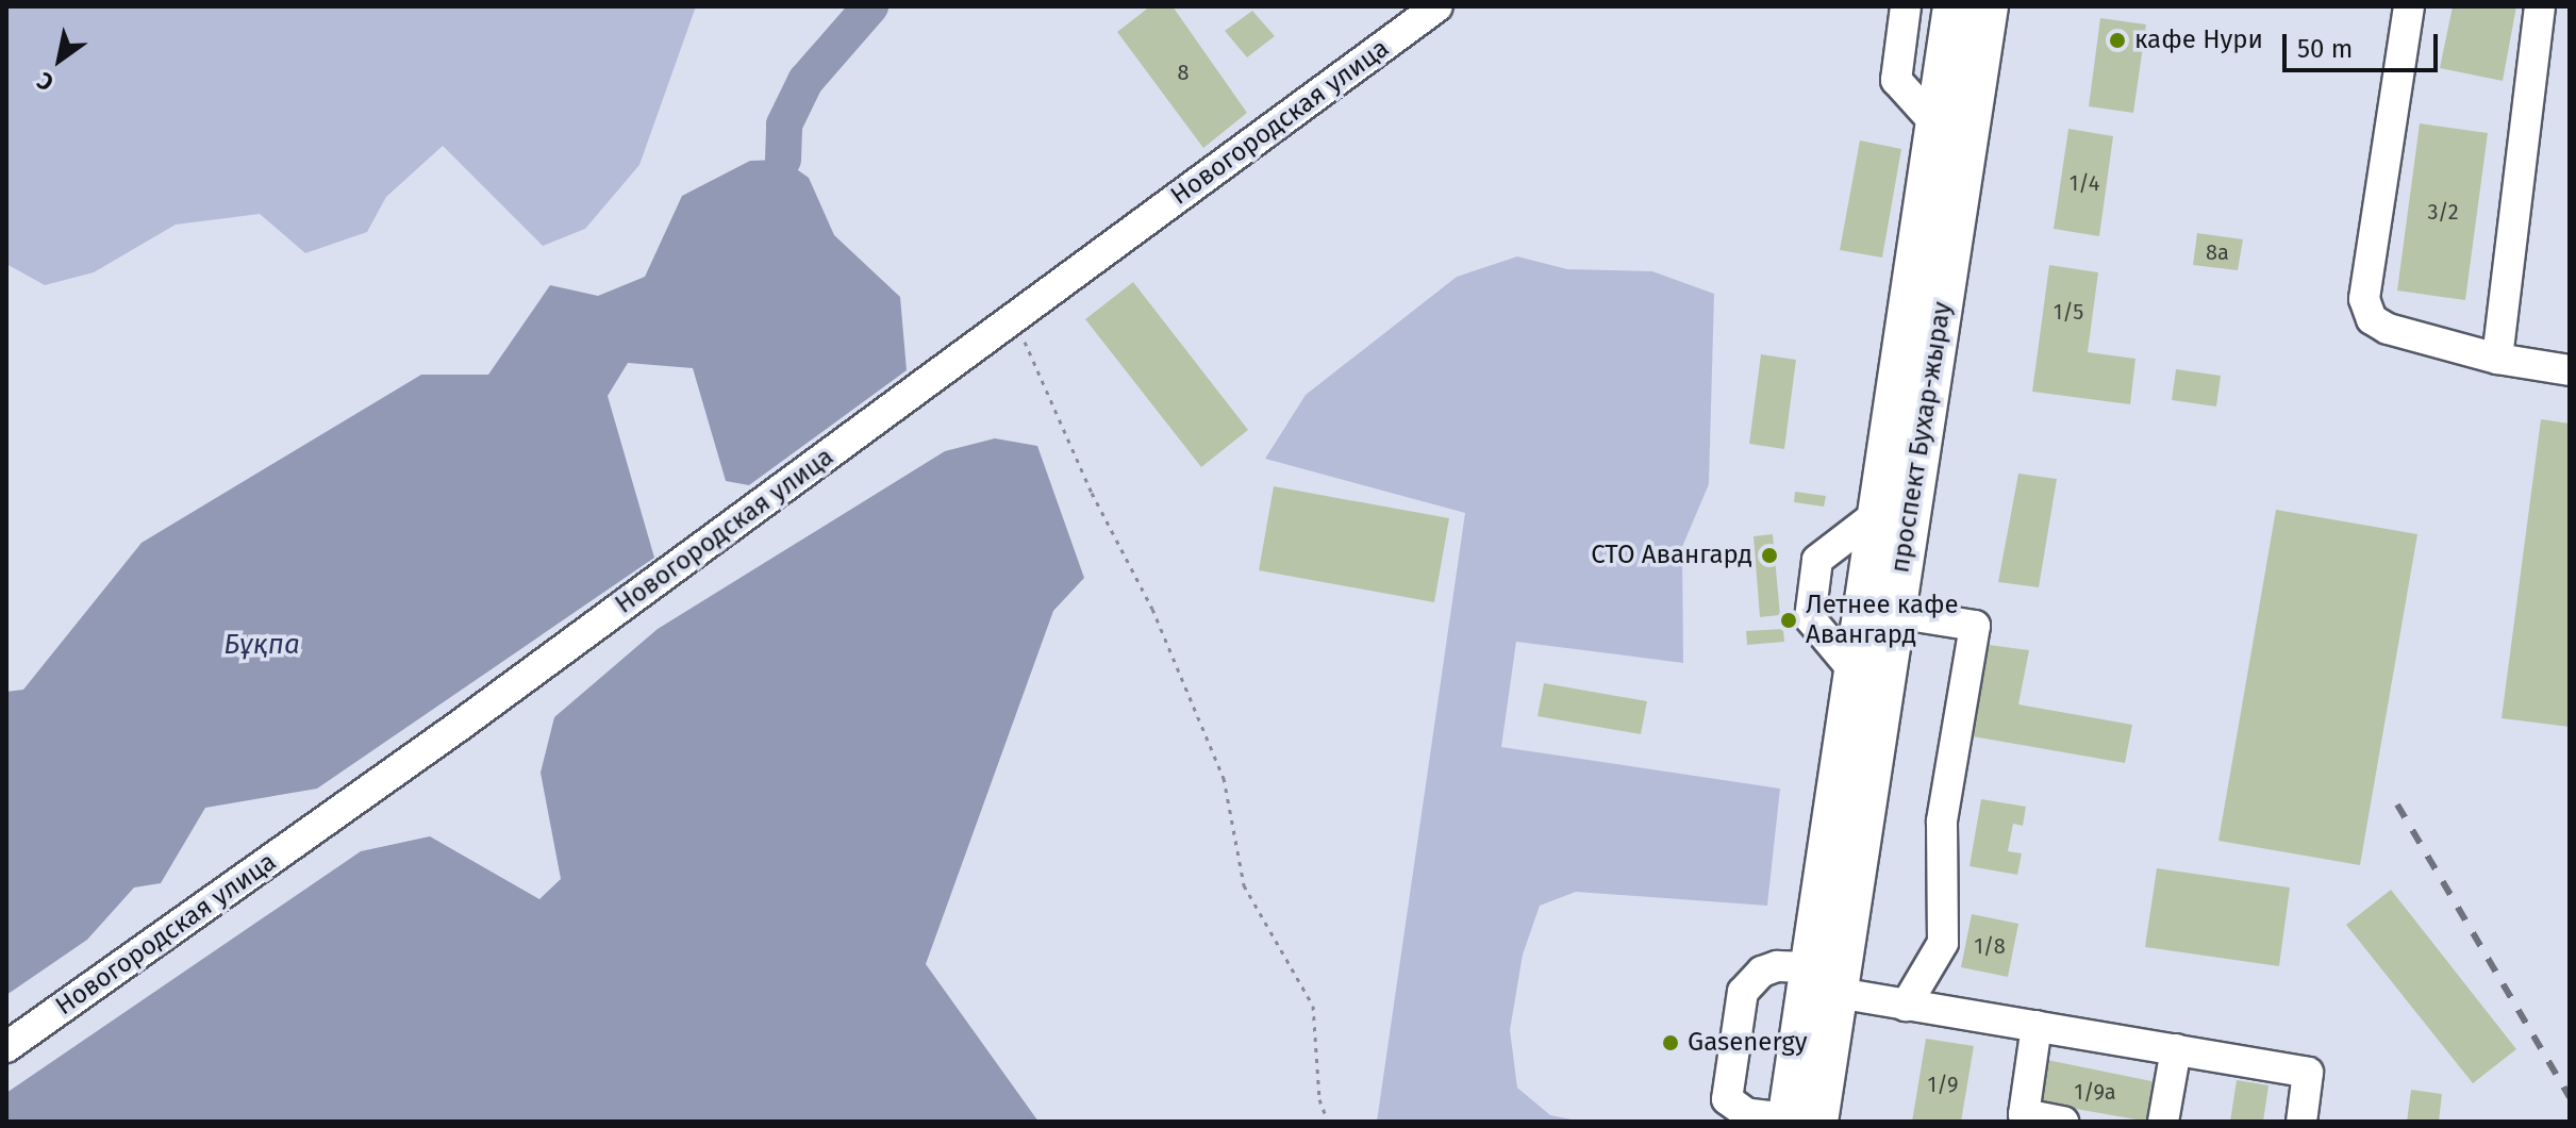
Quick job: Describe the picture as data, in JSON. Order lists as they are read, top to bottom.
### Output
{
  "streets": {
    "main road": ["проспект Бухар-жырау"],
    "street": ["Новогородская улица"]
  },
  "water": ["Бұқпа"],
  "places": [
    "кафе Нури",
    "СТО Авангард",
    "Летнее кафе Авангард",
    "Gasenergy"
  ],
  "house_numbers": [
    "8",
    "1/4",
    "3/2",
    "8а",
    "1/5",
    "1/8",
    "1/9",
    "1/9а"
  ],
  "scale_bar": "50 m",
  "north": "bottom left"
}
